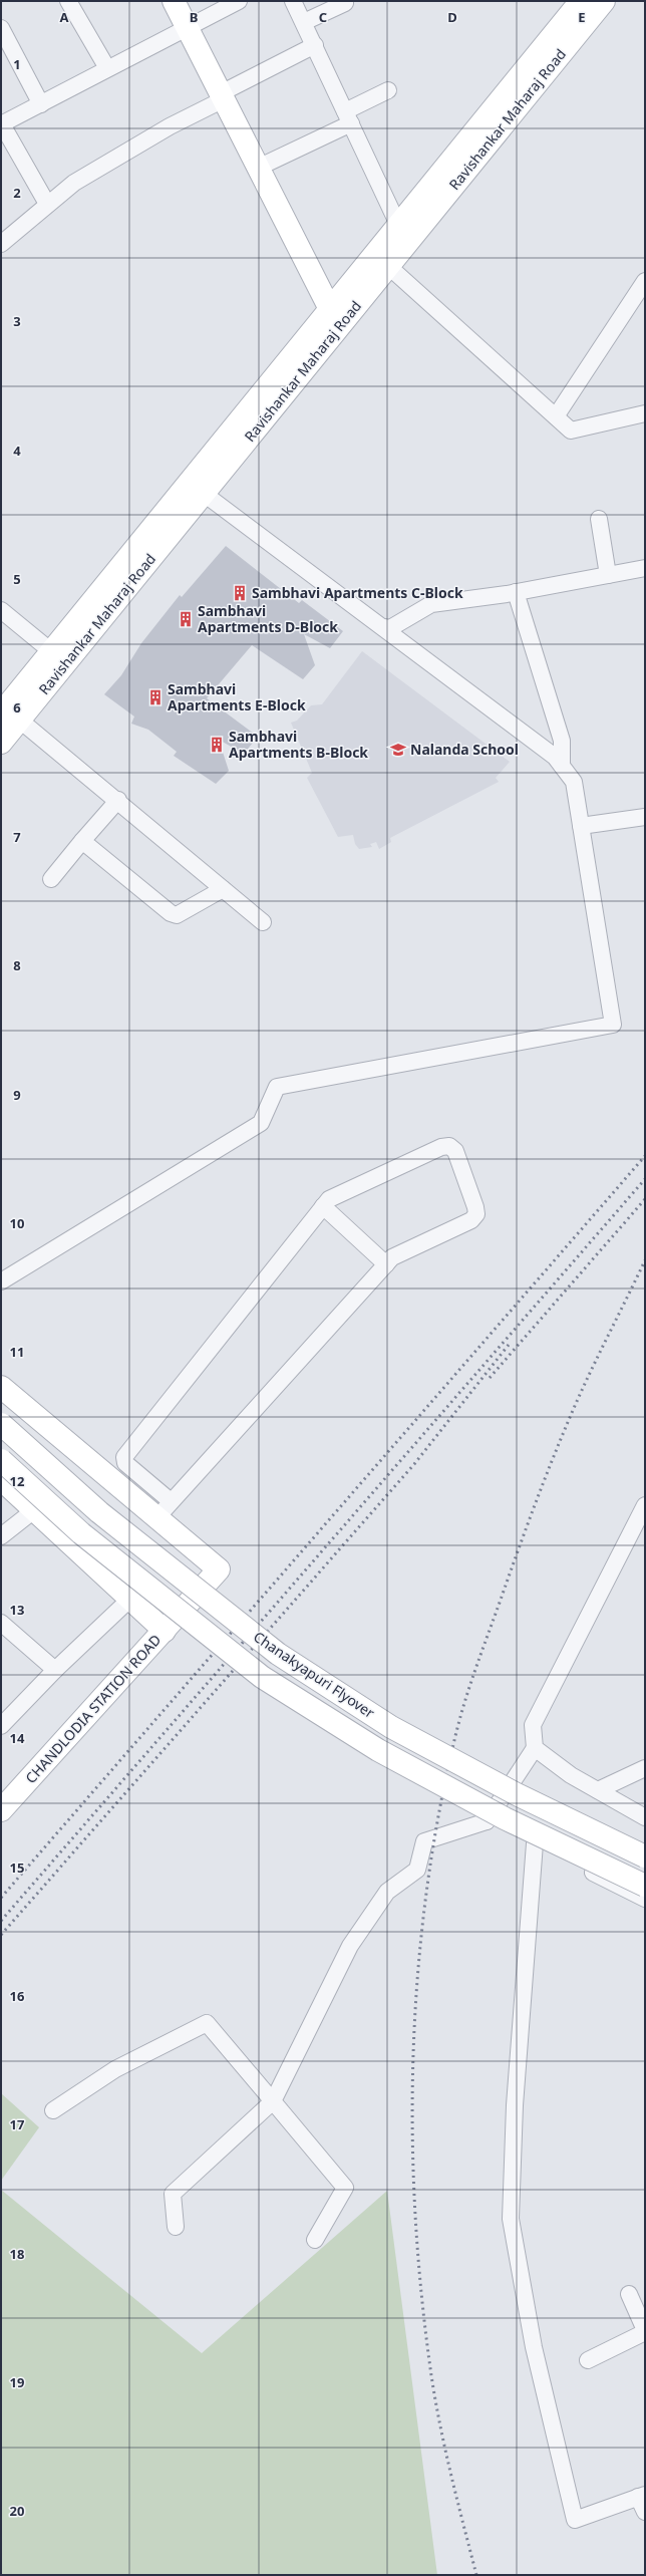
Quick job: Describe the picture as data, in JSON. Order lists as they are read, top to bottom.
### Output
{
  "streets": {
    "main road": ["Ravishankar Maharaj Road", "Chanakyapuri Flyover", "CHANDLODIA STATION ROAD"]
  },
  "places": {
    "building": [
      "Sambhavi Apartments C-Block",
      "Sambhavi Apartments D-Block",
      "Sambhavi Apartments E-Block",
      "Sambhavi Apartments B-Block"
    ],
    "school or university": ["Nalanda School"]
  },
  "grid": {
    "columns": [
      "A",
      "B",
      "C",
      "D",
      "E"
    ],
    "rows": [
      "1",
      "2",
      "3",
      "4",
      "5",
      "6",
      "7",
      "8",
      "9",
      "10",
      "11",
      "12",
      "13",
      "14",
      "15",
      "16",
      "17",
      "18",
      "19",
      "20"
    ]
  }
}
